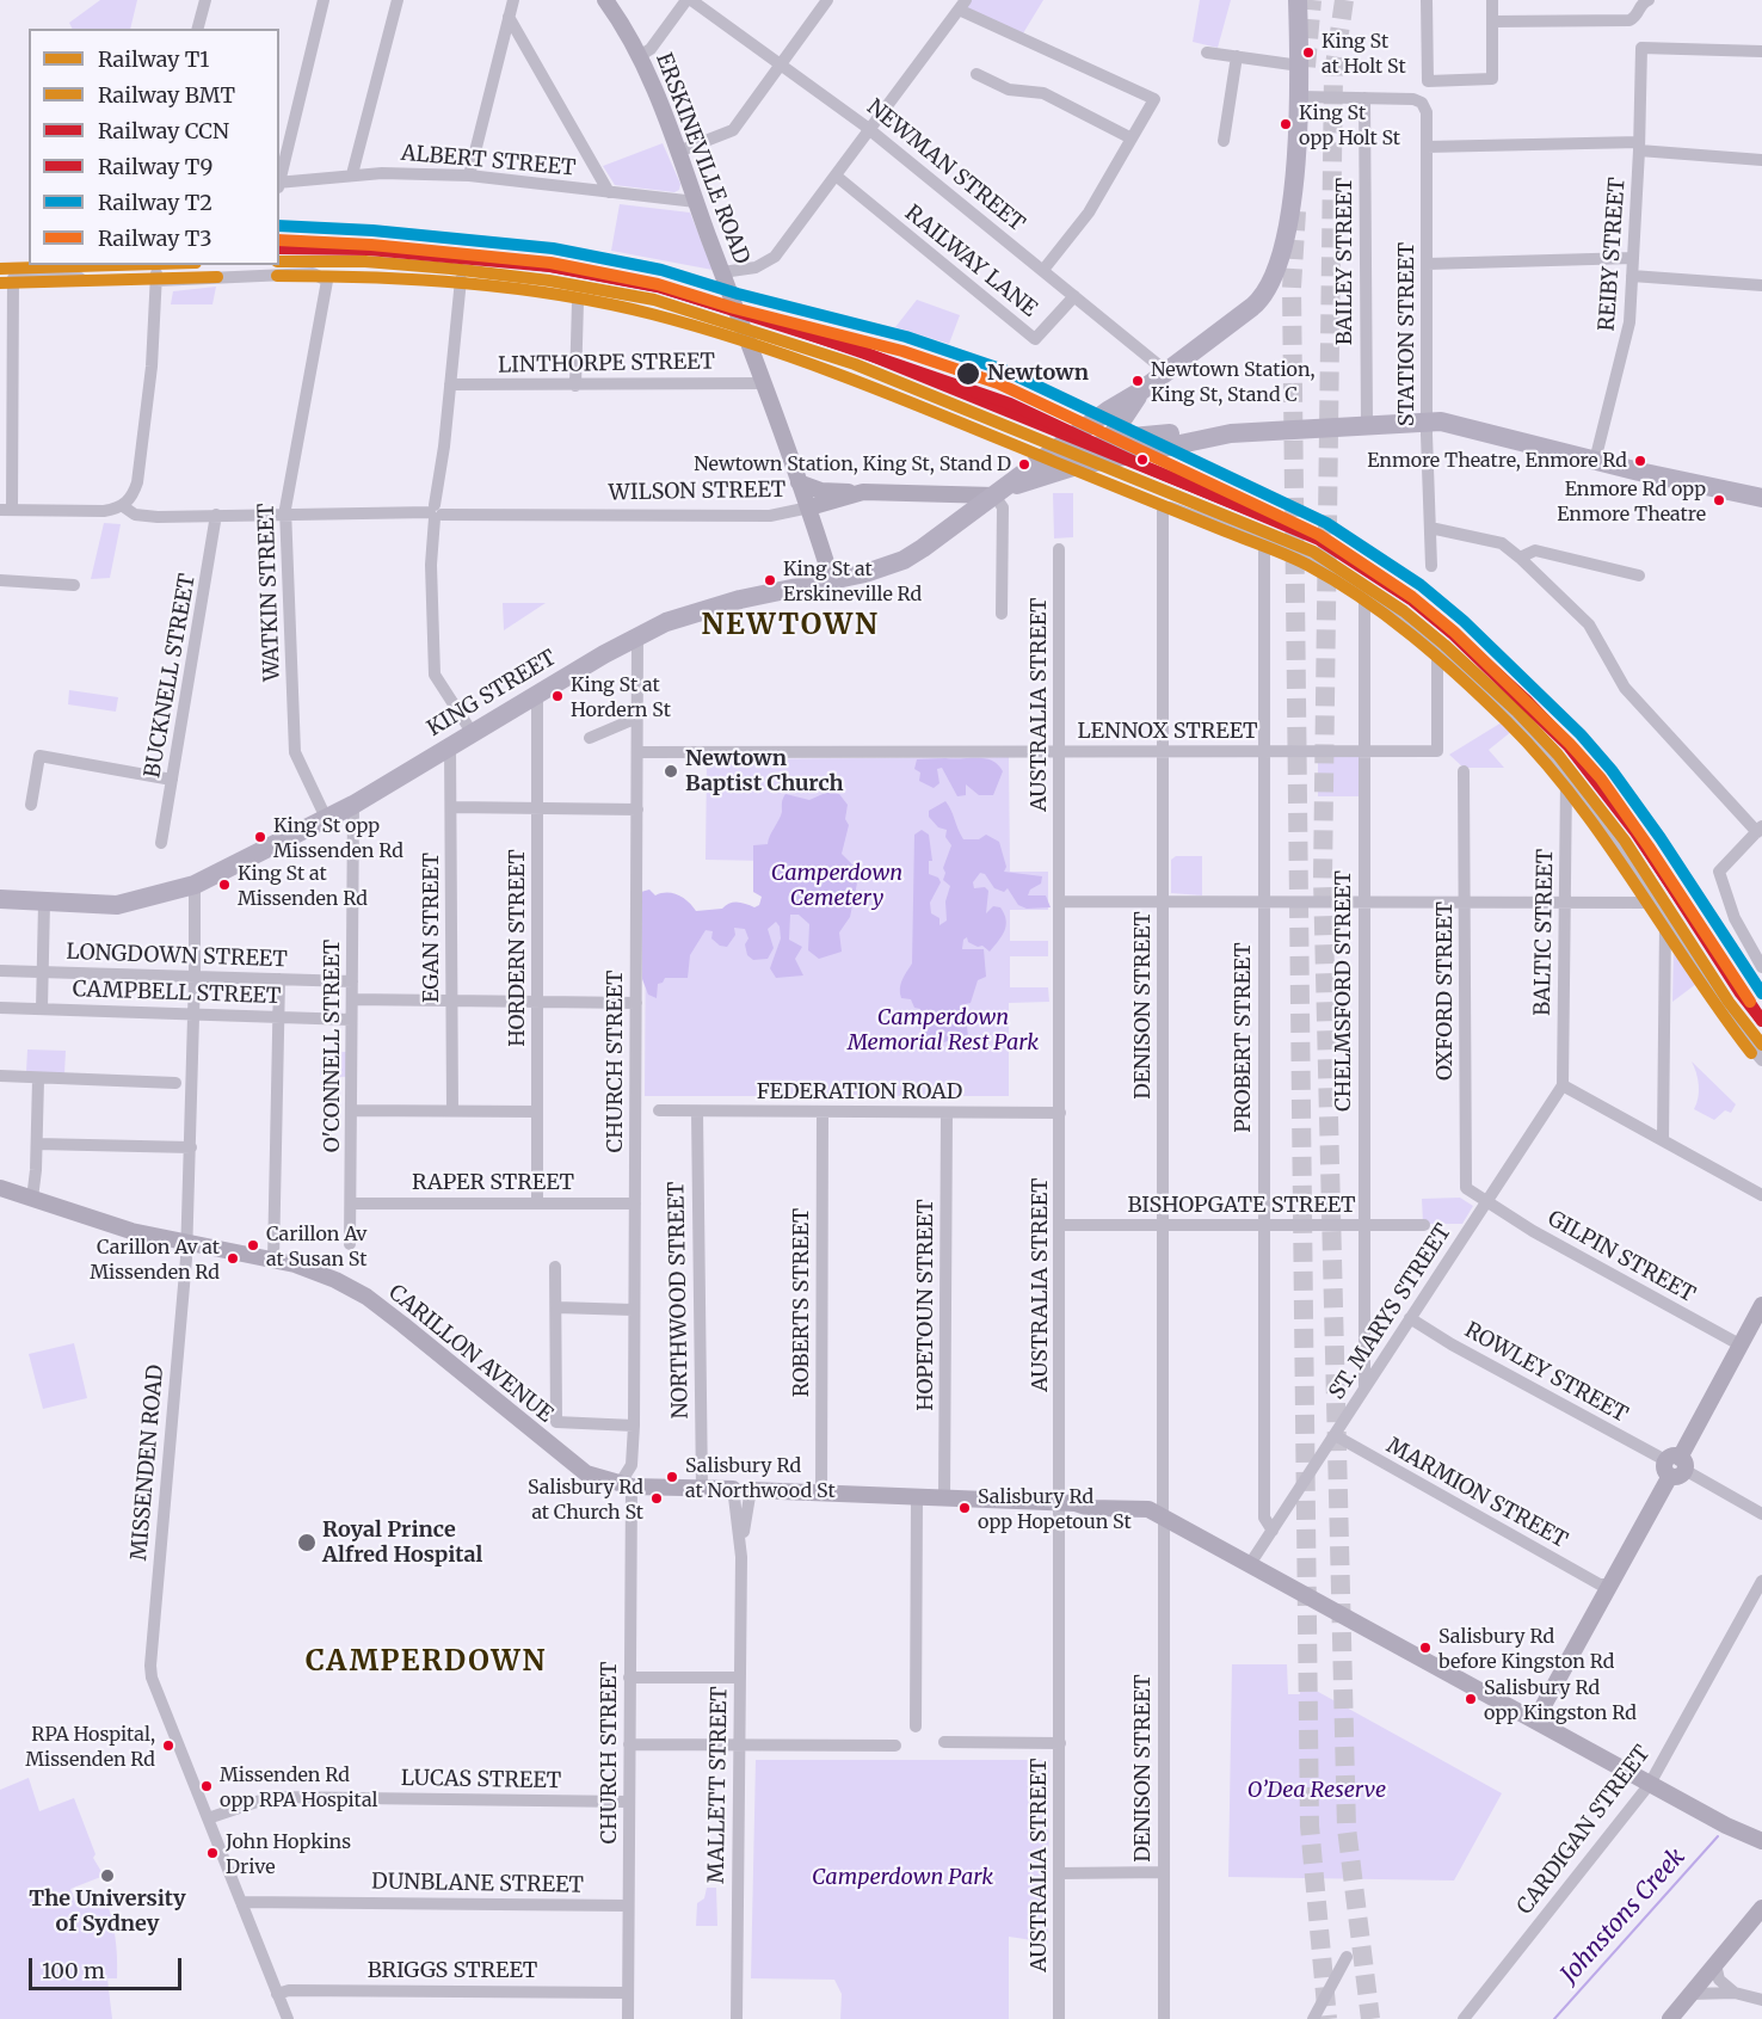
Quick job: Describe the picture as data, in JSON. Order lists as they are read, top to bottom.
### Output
{
  "streets": {
    "highway": ["KING STREET"],
    "main road": ["ERSKINEVILLE ROAD", "WILSON STREET", "CARILLON AVENUE"],
    "street": [
      "ALBERT STREET",
      "NEWMAN STREET",
      "REIBY STREET",
      "RAILWAY LANE",
      "BAILEY STREET",
      "STATION STREET",
      "LINTHORPE STREET",
      "WATKIN STREET",
      "BUCKNELL STREET",
      "AUSTRALIA STREET",
      "LENNOX STREET",
      "EGAN STREET",
      "BALTIC STREET",
      "HORDERN STREET",
      "LONGDOWN STREET",
      "CHELMSFORD STREET",
      "OXFORD STREET",
      "CAMPBELL STREET",
      "DENISON STREET",
      "PROBERT STREET",
      "O'CONNELL STREET",
      "CHURCH STREET",
      "FEDERATION ROAD",
      "RAPER STREET",
      "BISHOPGATE STREET",
      "GILPIN STREET",
      "NORTHWOOD STREET",
      "ROBERTS STREET",
      "HOPETOUN STREET",
      "ST. MARYS STREET",
      "ROWLEY STREET",
      "MISSENDEN ROAD",
      "MARMION STREET",
      "LUCAS STREET",
      "MALLETT STREET",
      "CARDIGAN STREET",
      "DUNBLANE STREET",
      "BRIGGS STREET"
    ]
  },
  "crossings": [
    ["ERSKINEVILLE ROAD", "ALBERT STREET"],
    ["ERSKINEVILLE ROAD", "LINTHORPE STREET"],
    ["ERSKINEVILLE ROAD", "WILSON STREET"],
    ["ERSKINEVILLE ROAD", "KING STREET"],
    ["NEWMAN STREET", "RAILWAY LANE"],
    ["NEWMAN STREET", "KING STREET"],
    ["BAILEY STREET", "STATION STREET"],
    ["WILSON STREET", "WATKIN STREET"],
    ["WILSON STREET", "BUCKNELL STREET"],
    ["WILSON STREET", "KING STREET"],
    ["WATKIN STREET", "KING STREET"],
    ["KING STREET", "EGAN STREET"],
    ["KING STREET", "HORDERN STREET"],
    ["KING STREET", "O'CONNELL STREET"],
    ["KING STREET", "CHURCH STREET"],
    ["KING STREET", "MISSENDEN ROAD"],
    ["AUSTRALIA STREET", "LENNOX STREET"],
    ["AUSTRALIA STREET", "FEDERATION ROAD"],
    ["AUSTRALIA STREET", "BISHOPGATE STREET"],
    ["AUSTRALIA STREET", "CARILLON AVENUE"],
    ["LENNOX STREET", "CHELMSFORD STREET"],
    ["LENNOX STREET", "DENISON STREET"],
    ["LENNOX STREET", "PROBERT STREET"],
    ["LENNOX STREET", "CHURCH STREET"],
    ["BALTIC STREET", "ST. MARYS STREET"],
    ["HORDERN STREET", "RAPER STREET"],
    ["LONGDOWN STREET", "O'CONNELL STREET"],
    ["LONGDOWN STREET", "MISSENDEN ROAD"],
    ["CHELMSFORD STREET", "BISHOPGATE STREET"],
    ["CHELMSFORD STREET", "ST. MARYS STREET"],
    ["OXFORD STREET", "GILPIN STREET"],
    ["OXFORD STREET", "ST. MARYS STREET"],
    ["CAMPBELL STREET", "O'CONNELL STREET"],
    ["CAMPBELL STREET", "MISSENDEN ROAD"],
    ["DENISON STREET", "PROBERT STREET"],
    ["DENISON STREET", "BISHOPGATE STREET"],
    ["DENISON STREET", "CARILLON AVENUE"],
    ["PROBERT STREET", "BISHOPGATE STREET"],
    ["PROBERT STREET", "ST. MARYS STREET"],
    ["O'CONNELL STREET", "RAPER STREET"],
    ["CHURCH STREET", "RAPER STREET"],
    ["CHURCH STREET", "CARILLON AVENUE"],
    ["CHURCH STREET", "LUCAS STREET"],
    ["CHURCH STREET", "DUNBLANE STREET"],
    ["CHURCH STREET", "BRIGGS STREET"],
    ["FEDERATION ROAD", "NORTHWOOD STREET"],
    ["FEDERATION ROAD", "ROBERTS STREET"],
    ["FEDERATION ROAD", "HOPETOUN STREET"],
    ["GILPIN STREET", "ST. MARYS STREET"],
    ["NORTHWOOD STREET", "CARILLON AVENUE"],
    ["ROBERTS STREET", "CARILLON AVENUE"],
    ["HOPETOUN STREET", "CARILLON AVENUE"],
    ["ST. MARYS STREET", "ROWLEY STREET"],
    ["ST. MARYS STREET", "MARMION STREET"],
    ["CARILLON AVENUE", "MISSENDEN ROAD"],
    ["CARILLON AVENUE", "MALLETT STREET"],
    ["MISSENDEN ROAD", "LUCAS STREET"],
    ["MISSENDEN ROAD", "DUNBLANE STREET"],
    ["MISSENDEN ROAD", "BRIGGS STREET"]
  ],
  "districts": ["NEWTOWN", "CAMPERDOWN"],
  "water": ["Johnstons Creek"],
  "parks": [
    "Camperdown Cemetery",
    "Camperdown Memorial Rest Park",
    "O’Dea Reserve",
    "Camperdown Park"
  ],
  "places": [
    "King St at Holt St",
    "King St opp Holt St",
    "Newtown",
    "Newtown Station, King St, Stand C",
    "Enmore Theatre, Enmore Rd",
    "Newtown Station, King St, Stand D",
    "Enmore Rd opp Enmore Theatre",
    "King St at Erskineville Rd",
    "King St at Hordern St",
    "Newtown Baptist Church",
    "King St opp Missenden Rd",
    "King St at Missenden Rd",
    "Carillon Av at Susan St",
    "Carillon Av at Missenden Rd",
    "Salisbury Rd at Northwood St",
    "Salisbury Rd at Church St",
    "Salisbury Rd opp Hopetoun St",
    "Royal Prince Alfred Hospital",
    "Salisbury Rd before Kingston Rd",
    "Salisbury Rd opp Kingston Rd",
    "RPA Hospital, Missenden Rd",
    "Missenden Rd opp RPA Hospital",
    "John Hopkins Drive",
    "The University of Sydney"
  ],
  "lines": [
    "rail line T2",
    "rail line T3",
    "rail line CCN",
    "rail line T9",
    "rail line T1",
    "rail line BMT"
  ],
  "legend": [
    "Railway T1",
    "Railway BMT",
    "Railway CCN",
    "Railway T9",
    "Railway T2",
    "Railway T3"
  ],
  "scale_bar": "100 m"
}
